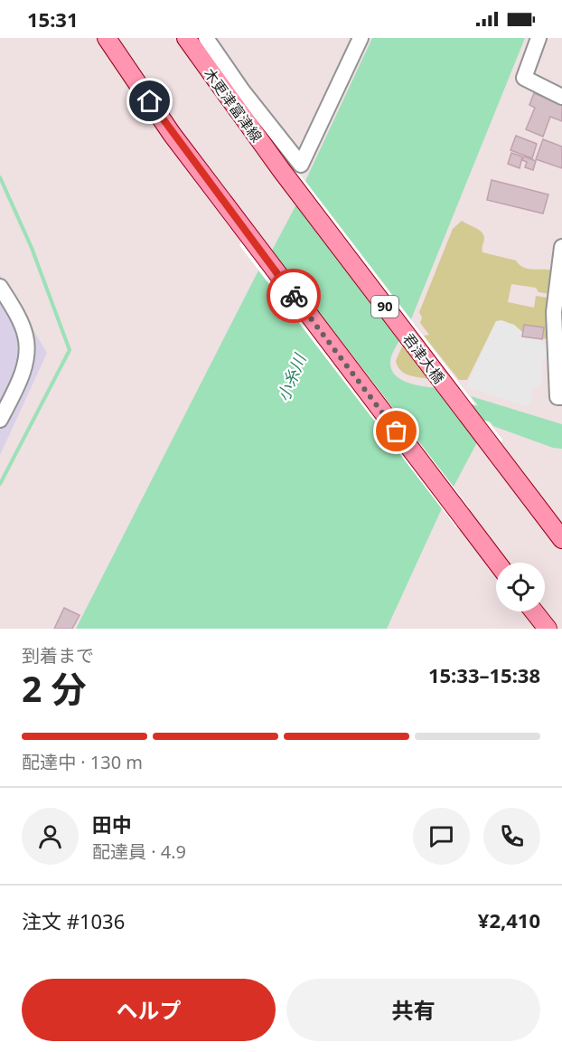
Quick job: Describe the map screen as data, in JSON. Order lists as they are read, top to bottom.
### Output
{
  "streets": {
    "main road": ["木更津富津線", "90", "君津大橋"]
  },
  "crossings": [
    ["木更津富津線", "君津大橋"]
  ],
  "water": ["小糸川"],
  "page": {
    "status": "15:31",
    "heading": ["2 分", "到着まで", "15:33–15:38"],
    "panel": [
      "田中",
      "配達員 · 4.9",
      "注文 #1036",
      "¥2,410"
    ],
    "bar": "配達中 · 130 m",
    "buttons": ["ヘルプ", "共有"]
  }
}
